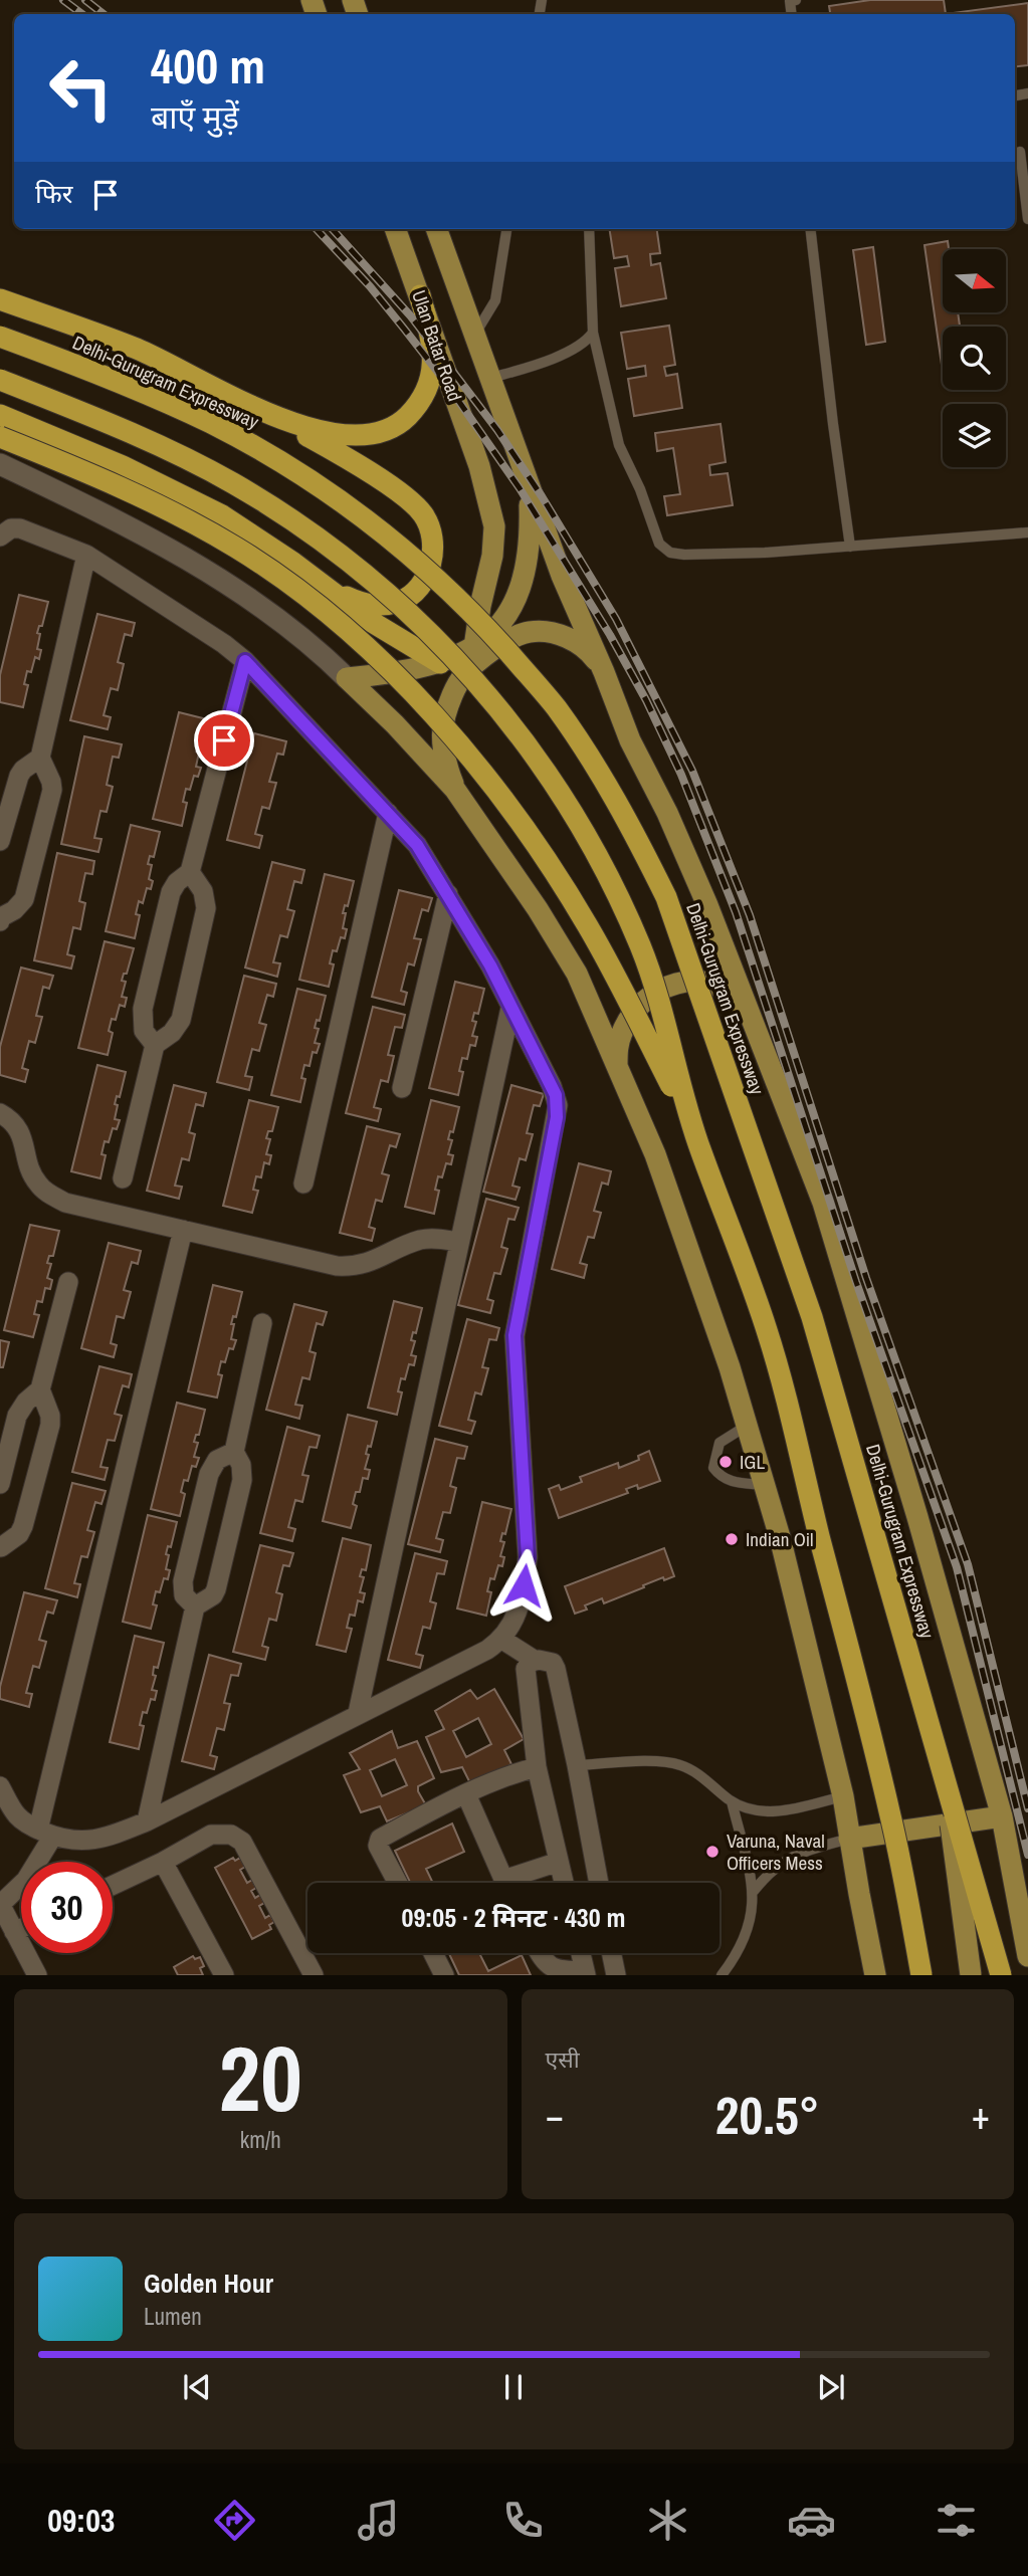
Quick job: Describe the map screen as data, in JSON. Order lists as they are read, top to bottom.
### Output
{
  "streets": {
    "highway": ["Delhi-Gurugram Expressway"],
    "main road": ["Ulan Batar Road"]
  },
  "places": ["IGL", "Indian Oil", "Varuna, Naval Officers Mess"],
  "north": "right",
  "page": {
    "turn": ["400 m", "बाएँ मुड़ें"],
    "then": "फिर",
    "limit": "30",
    "trip": "09:05 · 2 मिनट · 430 m",
    "tile": [
      ["20", "km/h"],
      "एसी"
    ],
    "heat": ["−", "20.5°", "+"],
    "song": ["Golden Hour", "Lumen"],
    "tabs": "09:03"
  }
}
